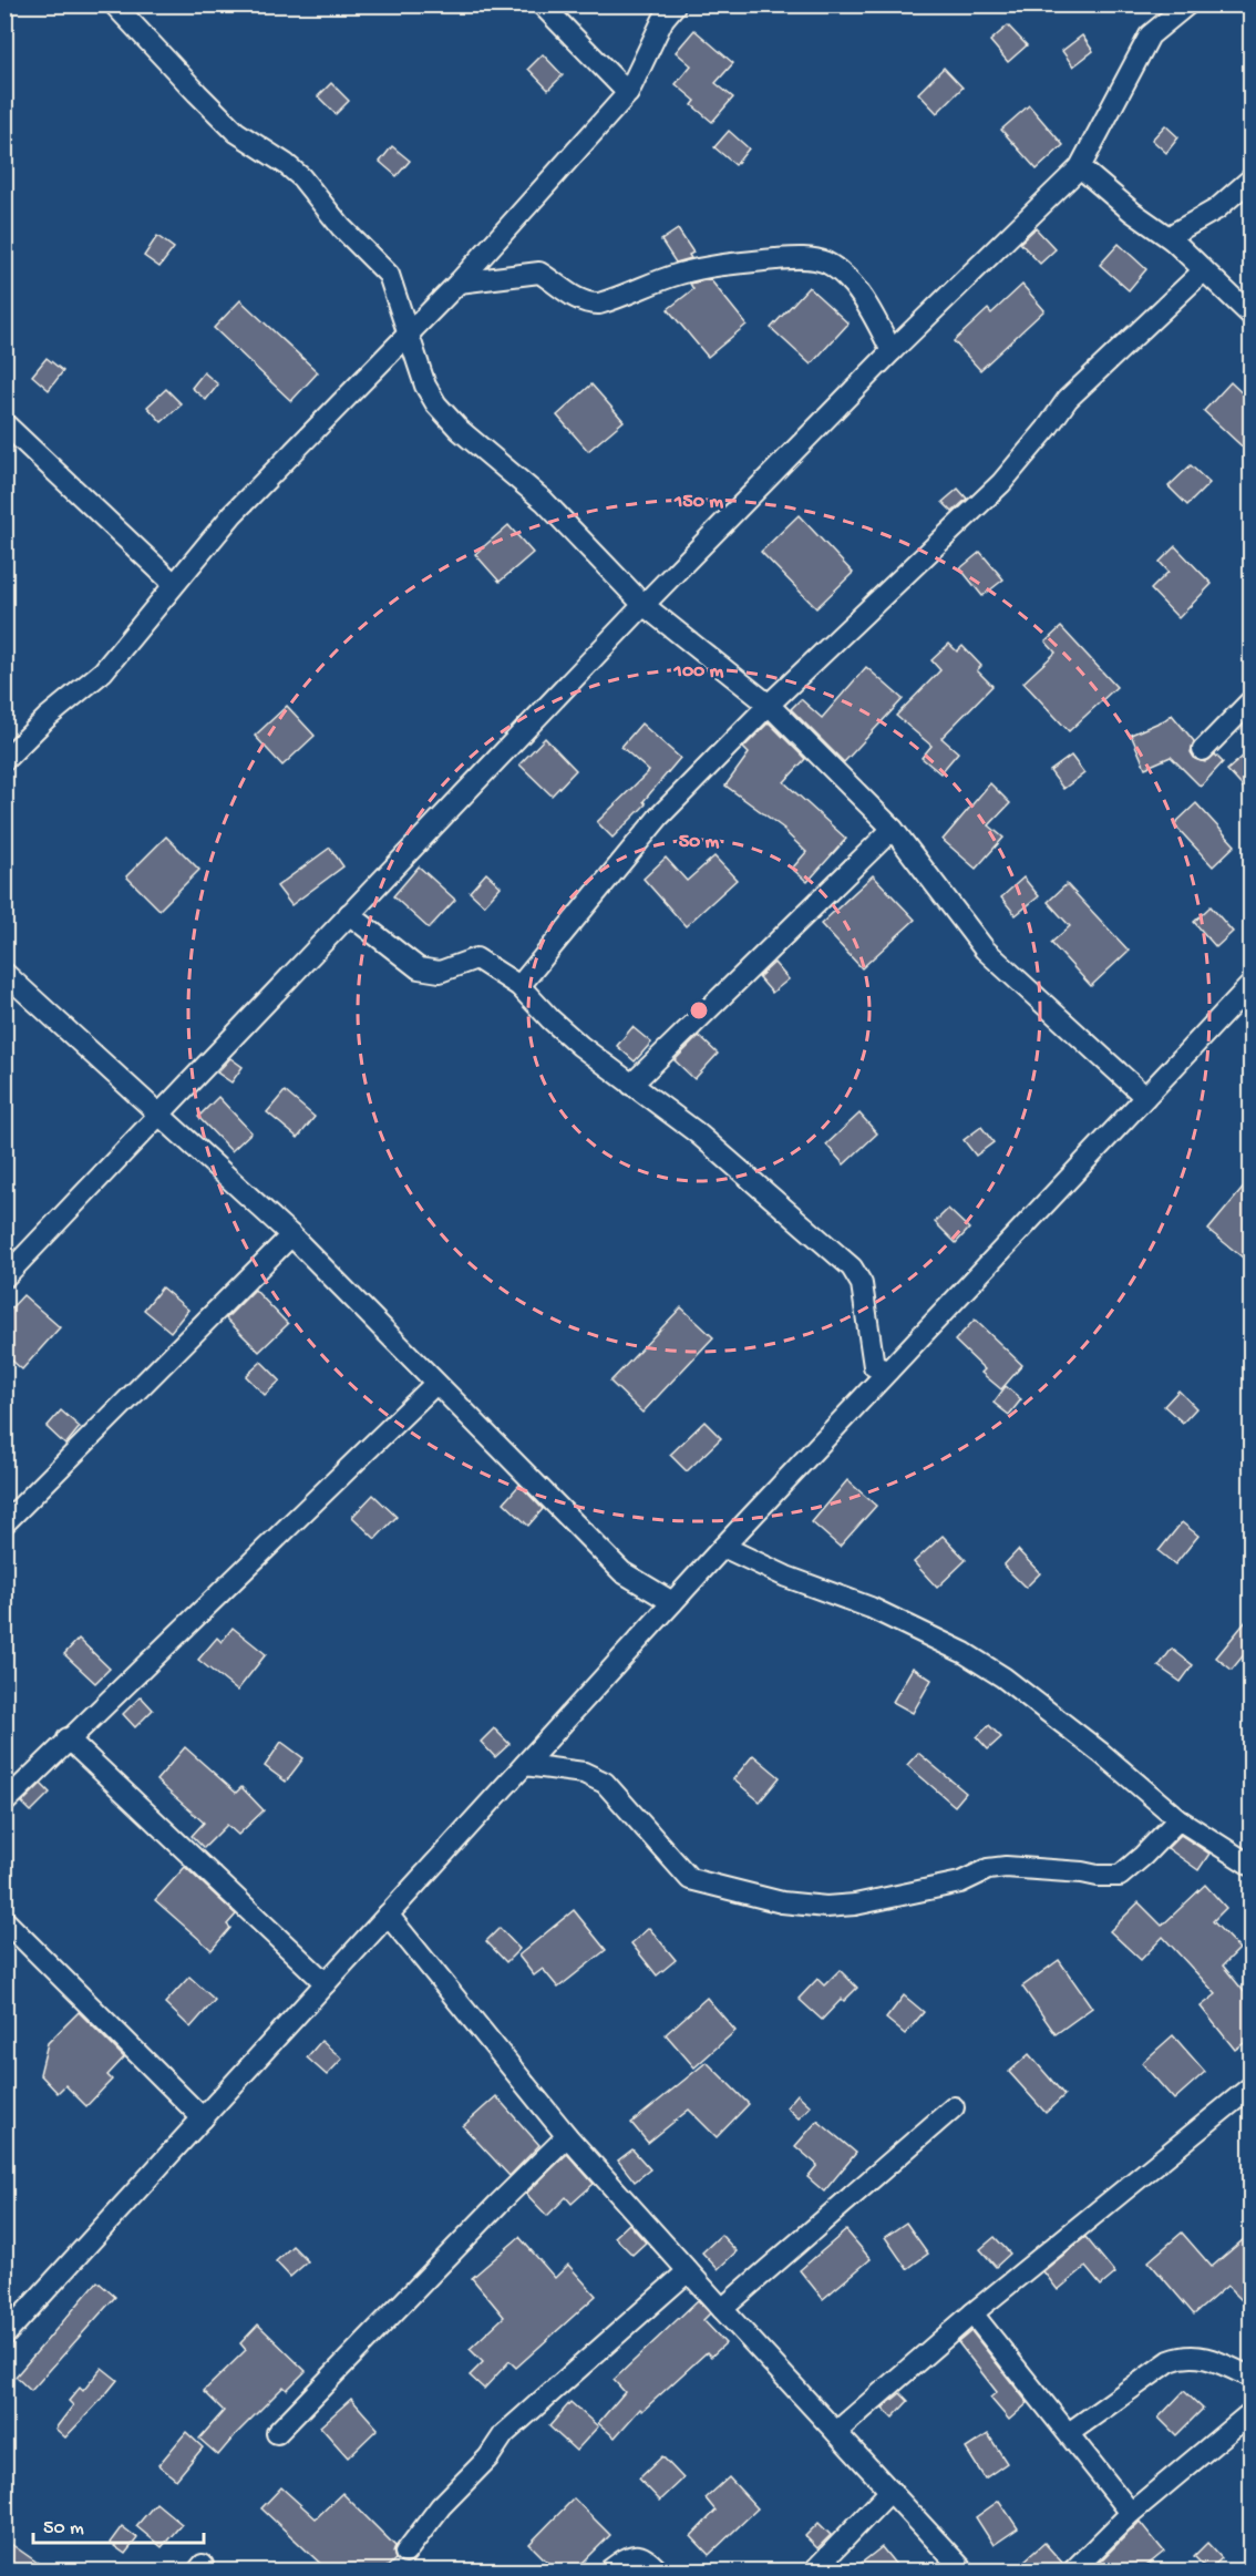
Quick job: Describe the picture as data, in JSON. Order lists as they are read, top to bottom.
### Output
{
  "scale_bar": "50 m",
  "rings": ["150 m", "100 m", "50 m"]
}
